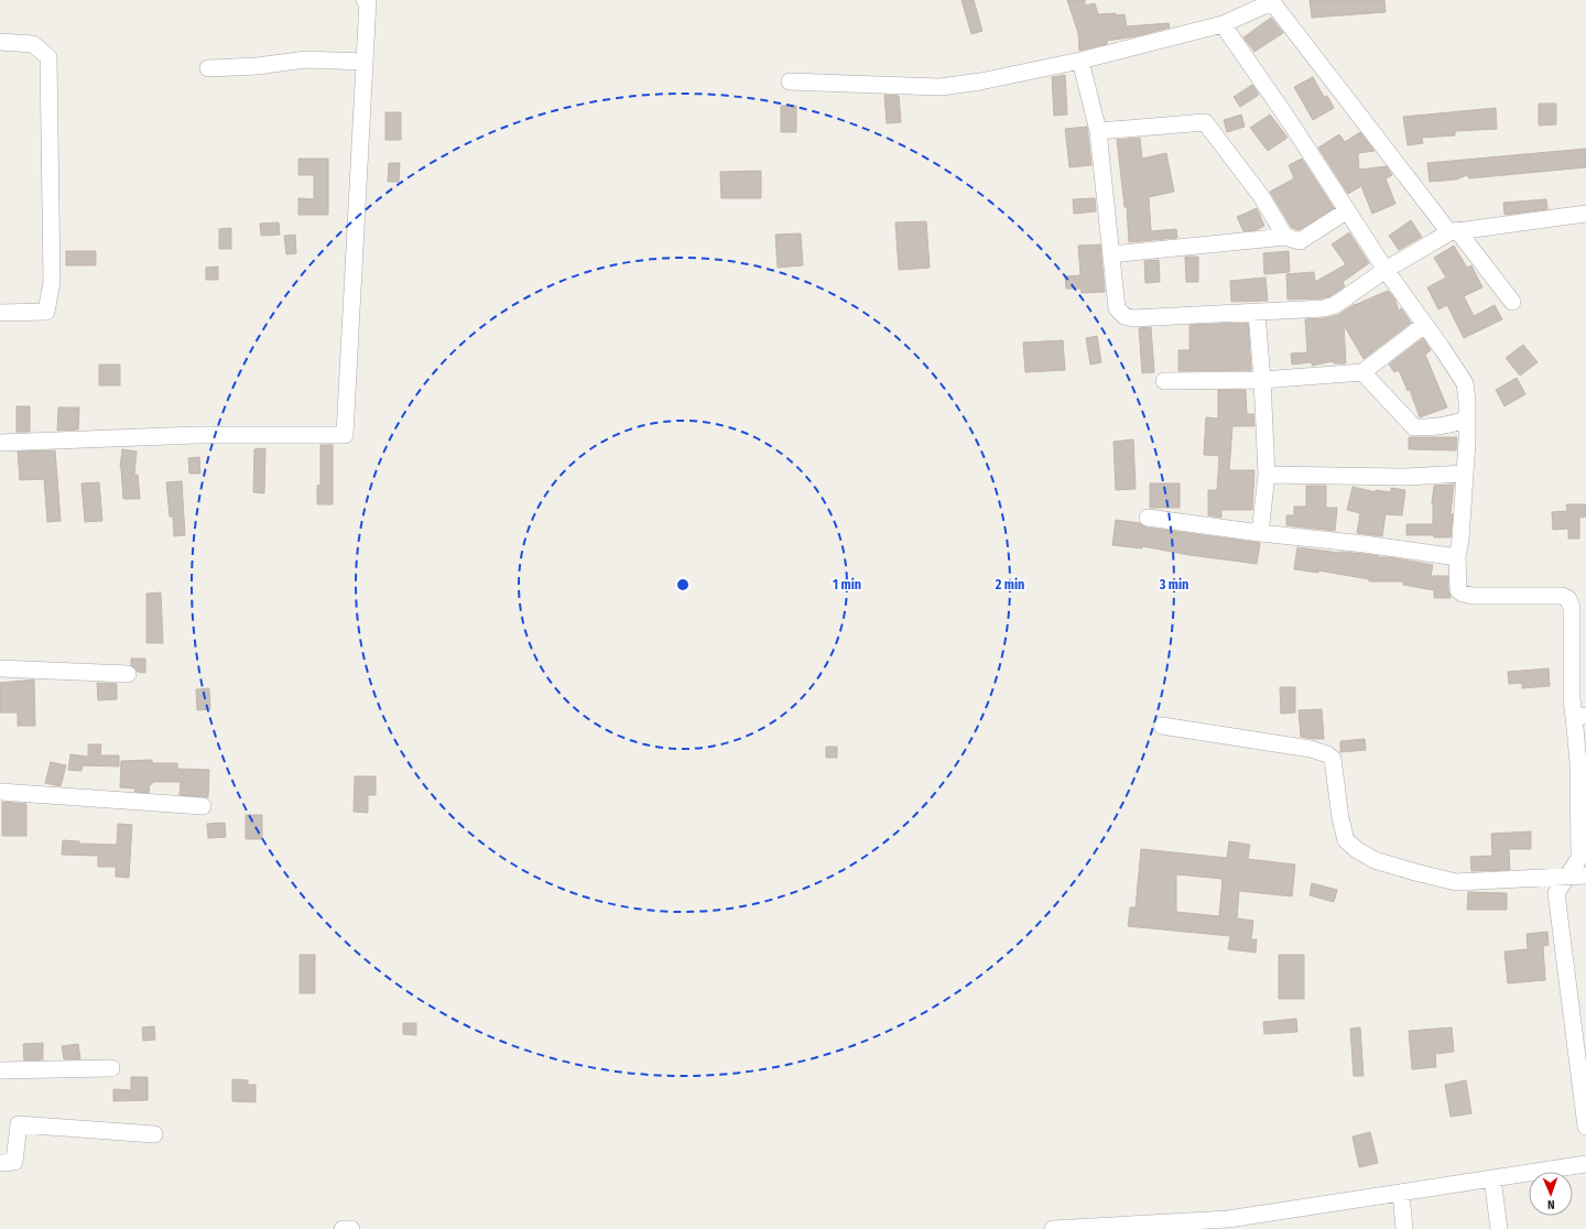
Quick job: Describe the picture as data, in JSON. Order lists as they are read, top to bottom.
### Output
{
  "north": "bottom",
  "rings": ["1 min", "2 min", "3 min"]
}
